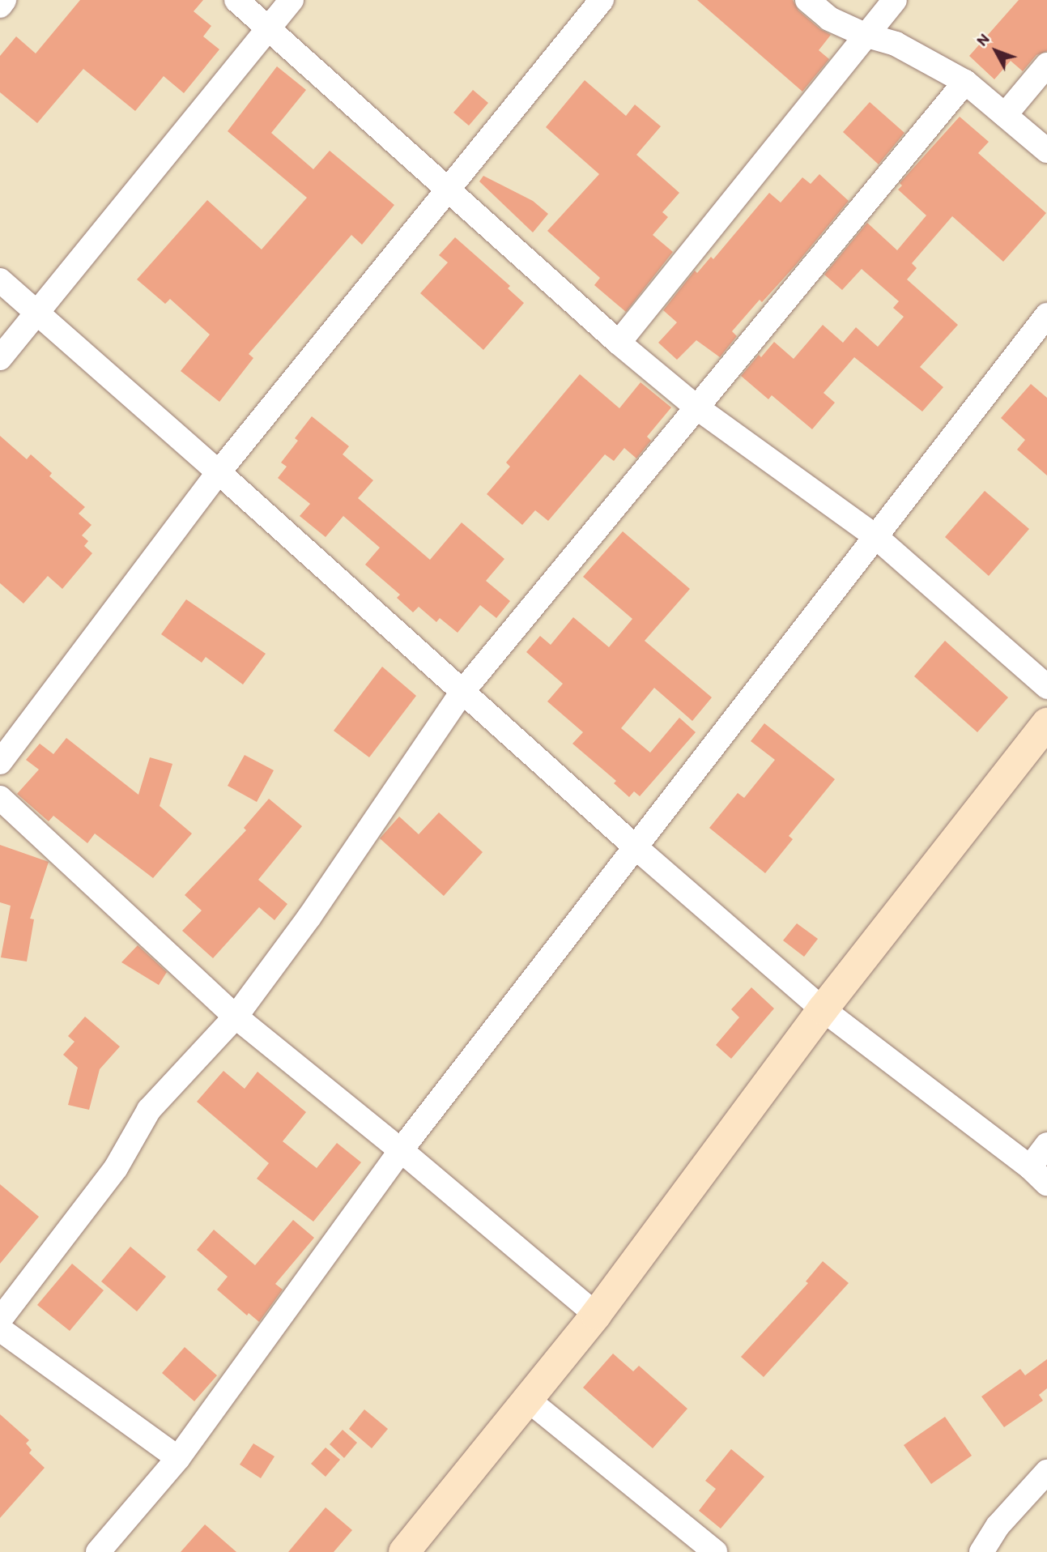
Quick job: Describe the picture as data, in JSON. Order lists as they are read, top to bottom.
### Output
{
  "north": "top left"
}
